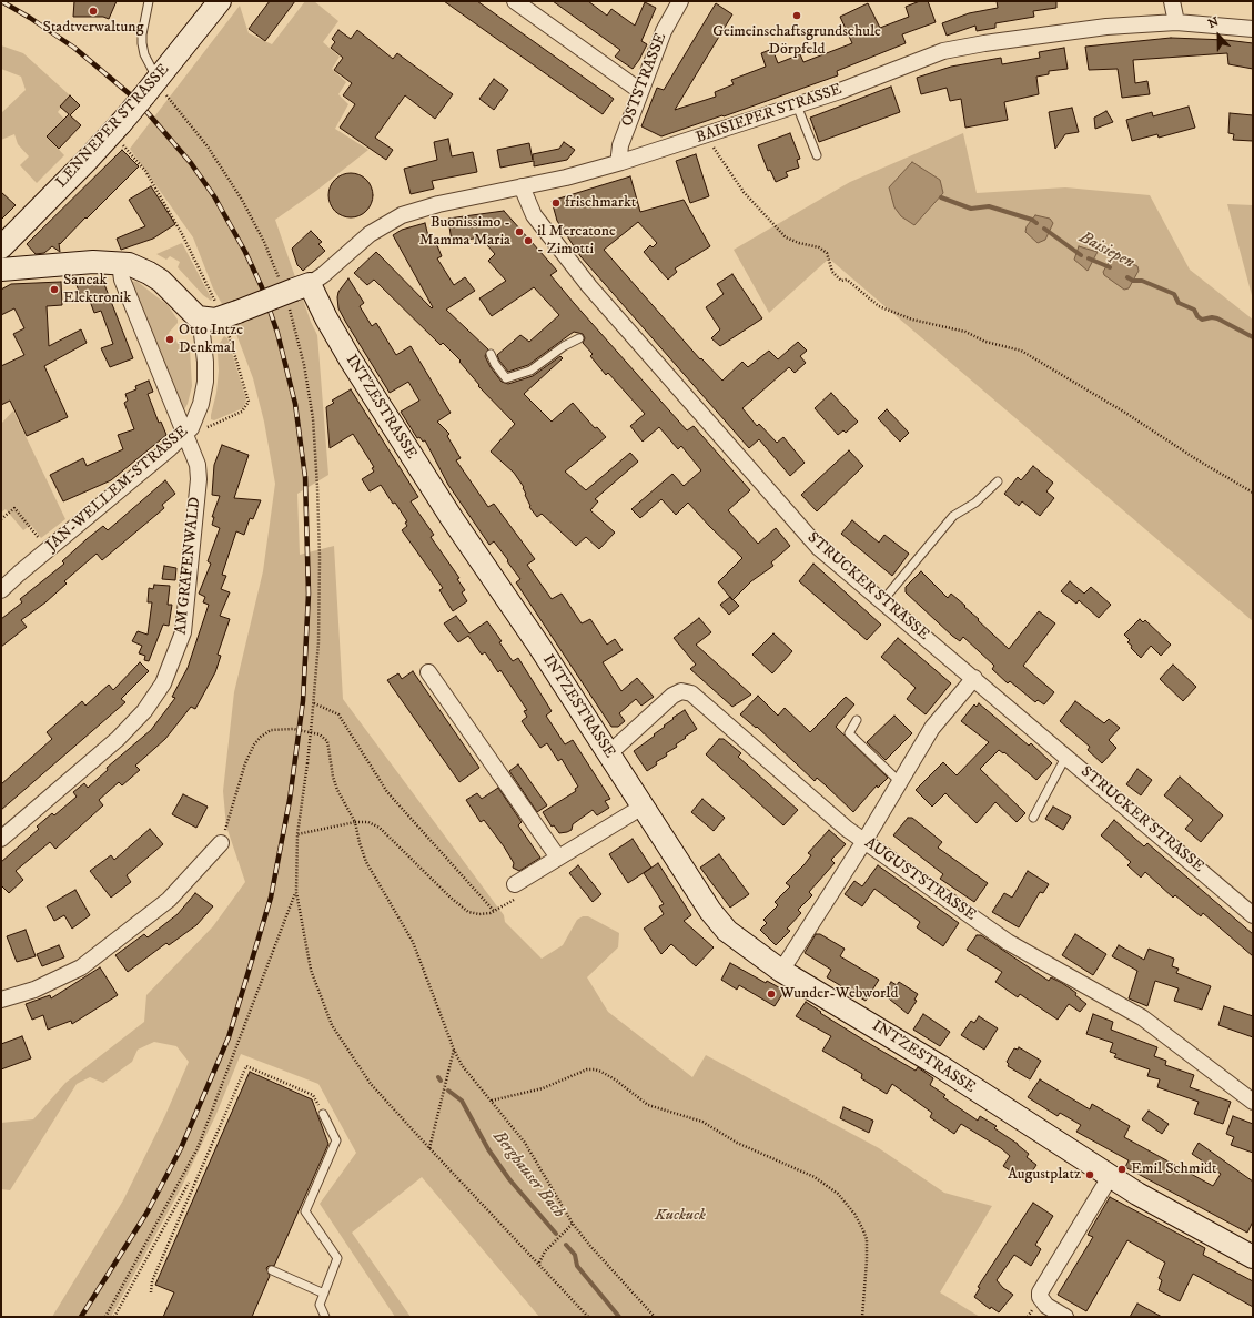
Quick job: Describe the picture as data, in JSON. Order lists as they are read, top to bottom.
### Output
{
  "streets": {
    "main road": ["LENNEPER STRASSE", "INTZESTRASSE"],
    "street": [
      "OSTSTRASSE",
      "BAISIEPER STRASSE",
      "JAN-WELLEM-STRASSE",
      "AM GRAFENWALD",
      "STRUCKER STRASSE",
      "AUGUSTSTRASSE"
    ]
  },
  "crossings": [
    ["OSTSTRASSE", "BAISIEPER STRASSE"],
    ["BAISIEPER STRASSE", "INTZESTRASSE"],
    ["BAISIEPER STRASSE", "STRUCKER STRASSE"],
    ["INTZESTRASSE", "AUGUSTSTRASSE"],
    ["JAN-WELLEM-STRASSE", "AM GRAFENWALD"]
  ],
  "water": ["Baisiepen", "Berghauser Bach"],
  "parks": ["Kuckuck"],
  "places": [
    "Stadtverwaltung",
    "Geimeinschaftsgrundschule Dörpfeld",
    "frischmarkt",
    "Buonissimo - Mamma Maria",
    "il Mercatone - Zimotti",
    "Sancak Elektronik",
    "Otto Intze Denkmal",
    "Wunder-Webworld",
    "Emil Schmidt",
    "Augustplatz"
  ],
  "north": "top"
}
